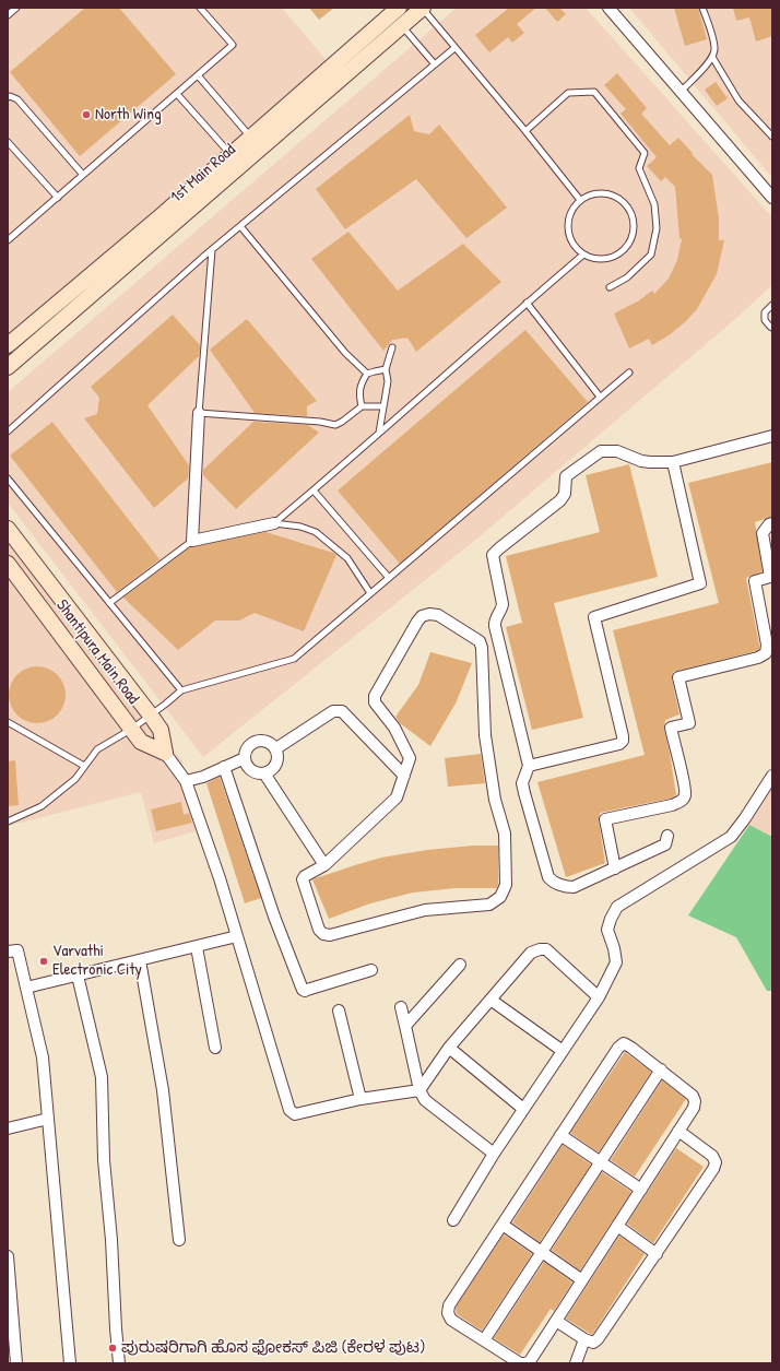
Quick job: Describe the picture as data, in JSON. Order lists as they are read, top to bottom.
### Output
{
  "streets": {
    "street": ["1st Main Road", "Shantipura Main Road"]
  },
  "places": ["North Wing", "Varvathi Electronic City", "ಪುರುಷರಿಗಾಗಿ ಹೊಸ ಫೋಕಸ್ ಪಿಜಿ (ಕೇರಳ ಪುಟ)"]
}
